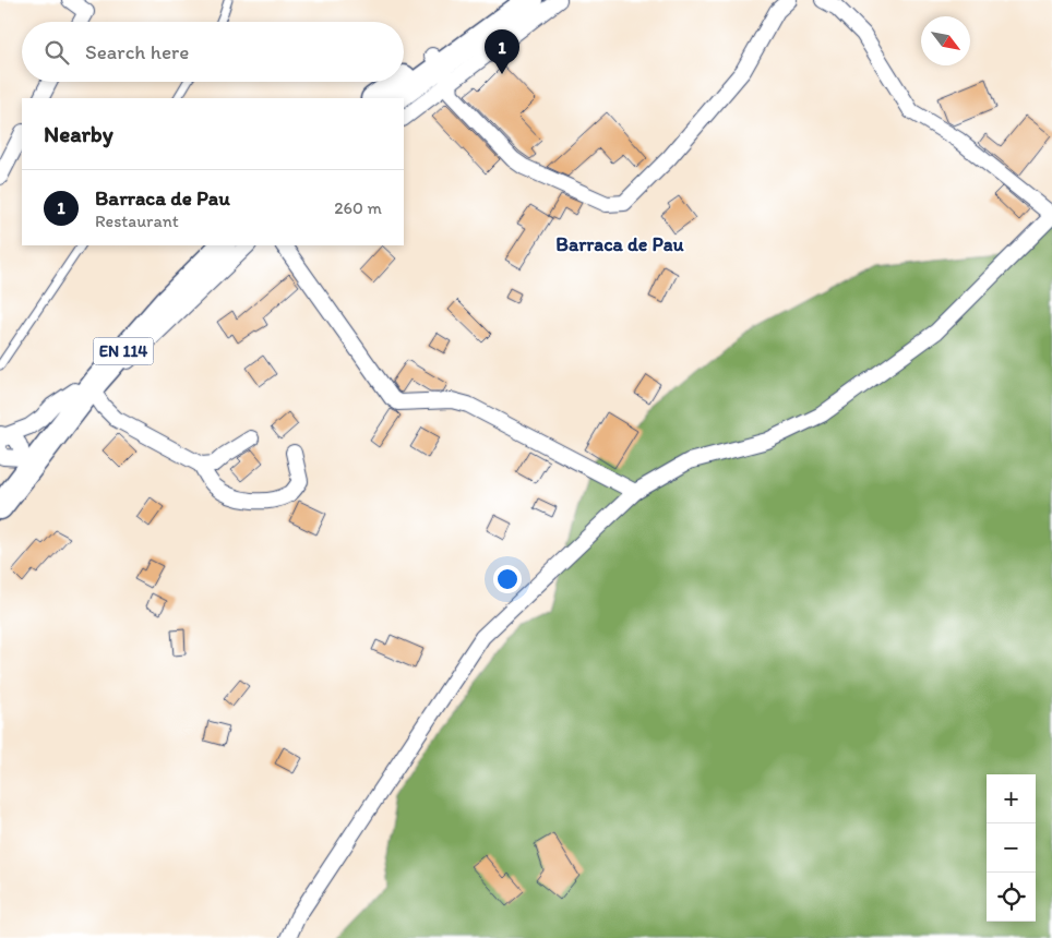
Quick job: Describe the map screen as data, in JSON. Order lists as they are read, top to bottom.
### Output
{
  "streets": {
    "main road": ["EN 114"]
  },
  "districts": ["Barraca de Pau"],
  "north": "bottom right",
  "page": {
    "search": "Search here",
    "pins": "1",
    "heading": "Nearby",
    "list": [
      {
        "mark": "1",
        "name": "Barraca de Pau",
        "note": "Restaurant",
        "value": "260 m"
      }
    ],
    "map_buttons": ["+", "−"]
  }
}
